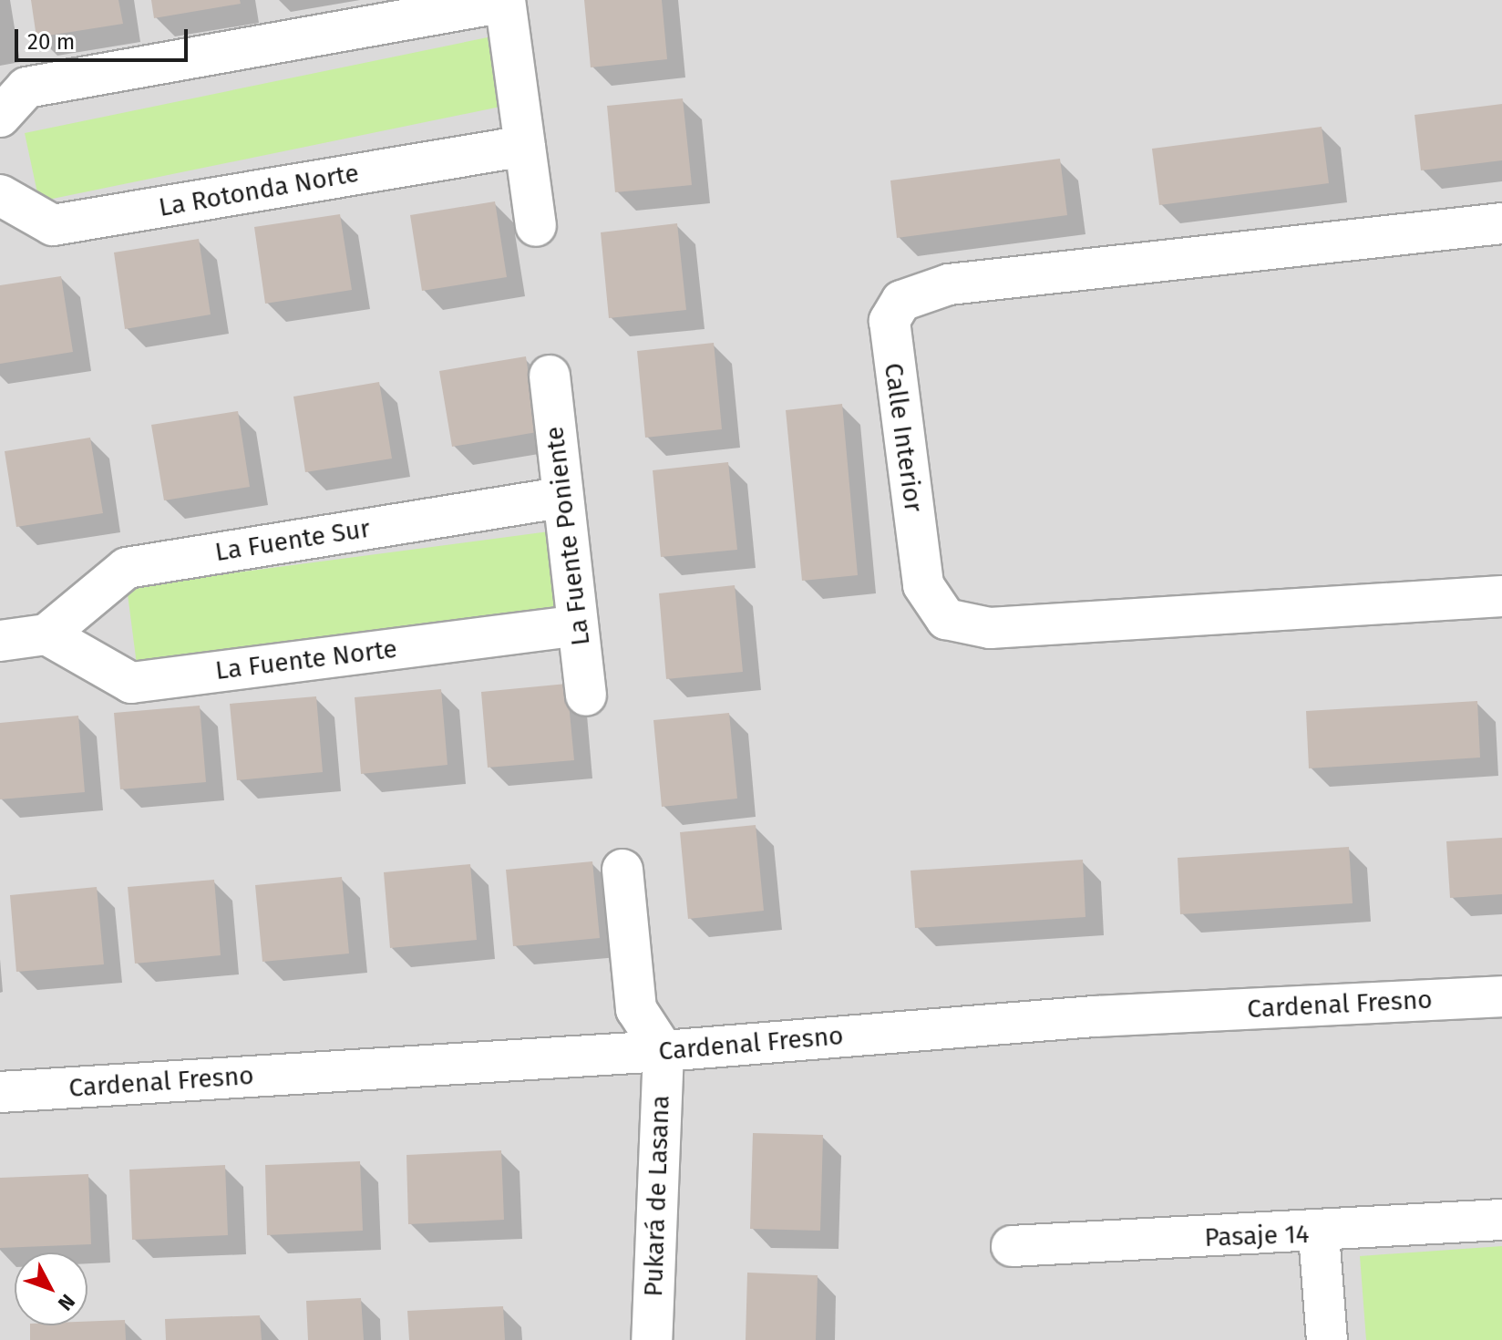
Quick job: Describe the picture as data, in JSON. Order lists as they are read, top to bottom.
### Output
{
  "streets": {
    "street": [
      "La Rotonda Norte",
      "Calle Interior",
      "La Fuente Poniente",
      "La Fuente Sur",
      "La Fuente Norte",
      "Cardenal Fresno",
      "Pukará de Lasana",
      "Pasaje 14"
    ]
  },
  "crossings": [
    ["La Fuente Poniente", "La Fuente Sur"],
    ["La Fuente Poniente", "La Fuente Norte"],
    ["La Fuente Sur", "La Fuente Norte"],
    ["Cardenal Fresno", "Pukará de Lasana"]
  ],
  "scale_bar": "20 m",
  "north": "bottom right"
}
